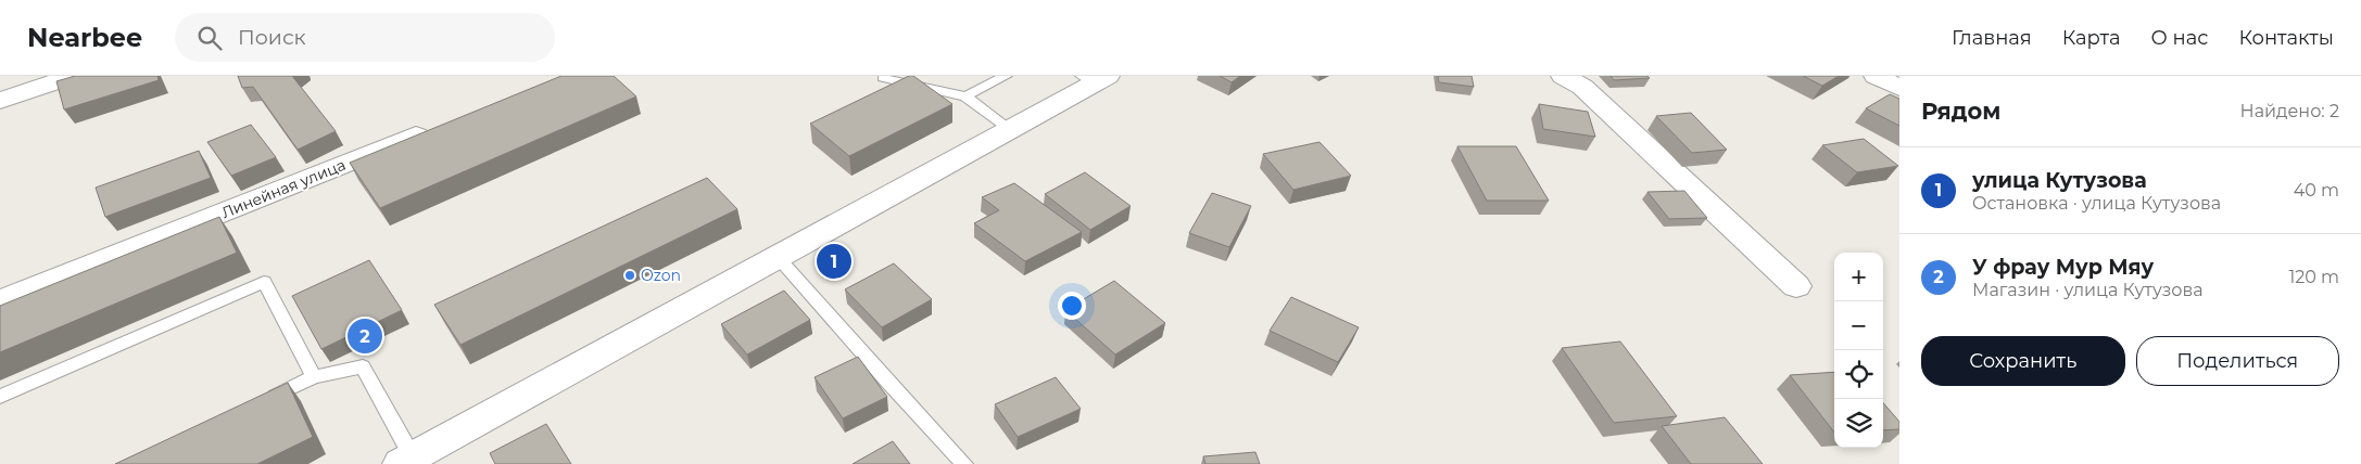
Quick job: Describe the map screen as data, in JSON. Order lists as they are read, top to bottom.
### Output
{
  "streets": {
    "street": ["Линейная улица"]
  },
  "places": ["Ozon"],
  "page": {
    "header": "Nearbee",
    "search": "Поиск",
    "nav": [
      "Главная",
      "Карта",
      "О нас",
      "Контакты"
    ],
    "heading": ["Рядом", "Найдено: 2"],
    "list": [
      {
        "mark": "1",
        "name": "улица Кутузова",
        "note": "Остановка · улица Кутузова",
        "value": "40 m"
      },
      {
        "mark": "2",
        "name": "У фрау Мур Мяу",
        "note": "Магазин · улица Кутузова",
        "value": "120 m"
      }
    ],
    "pins": ["1", "2"],
    "map_buttons": ["+", "−"],
    "buttons": ["Сохранить", "Поделиться"]
  }
}
